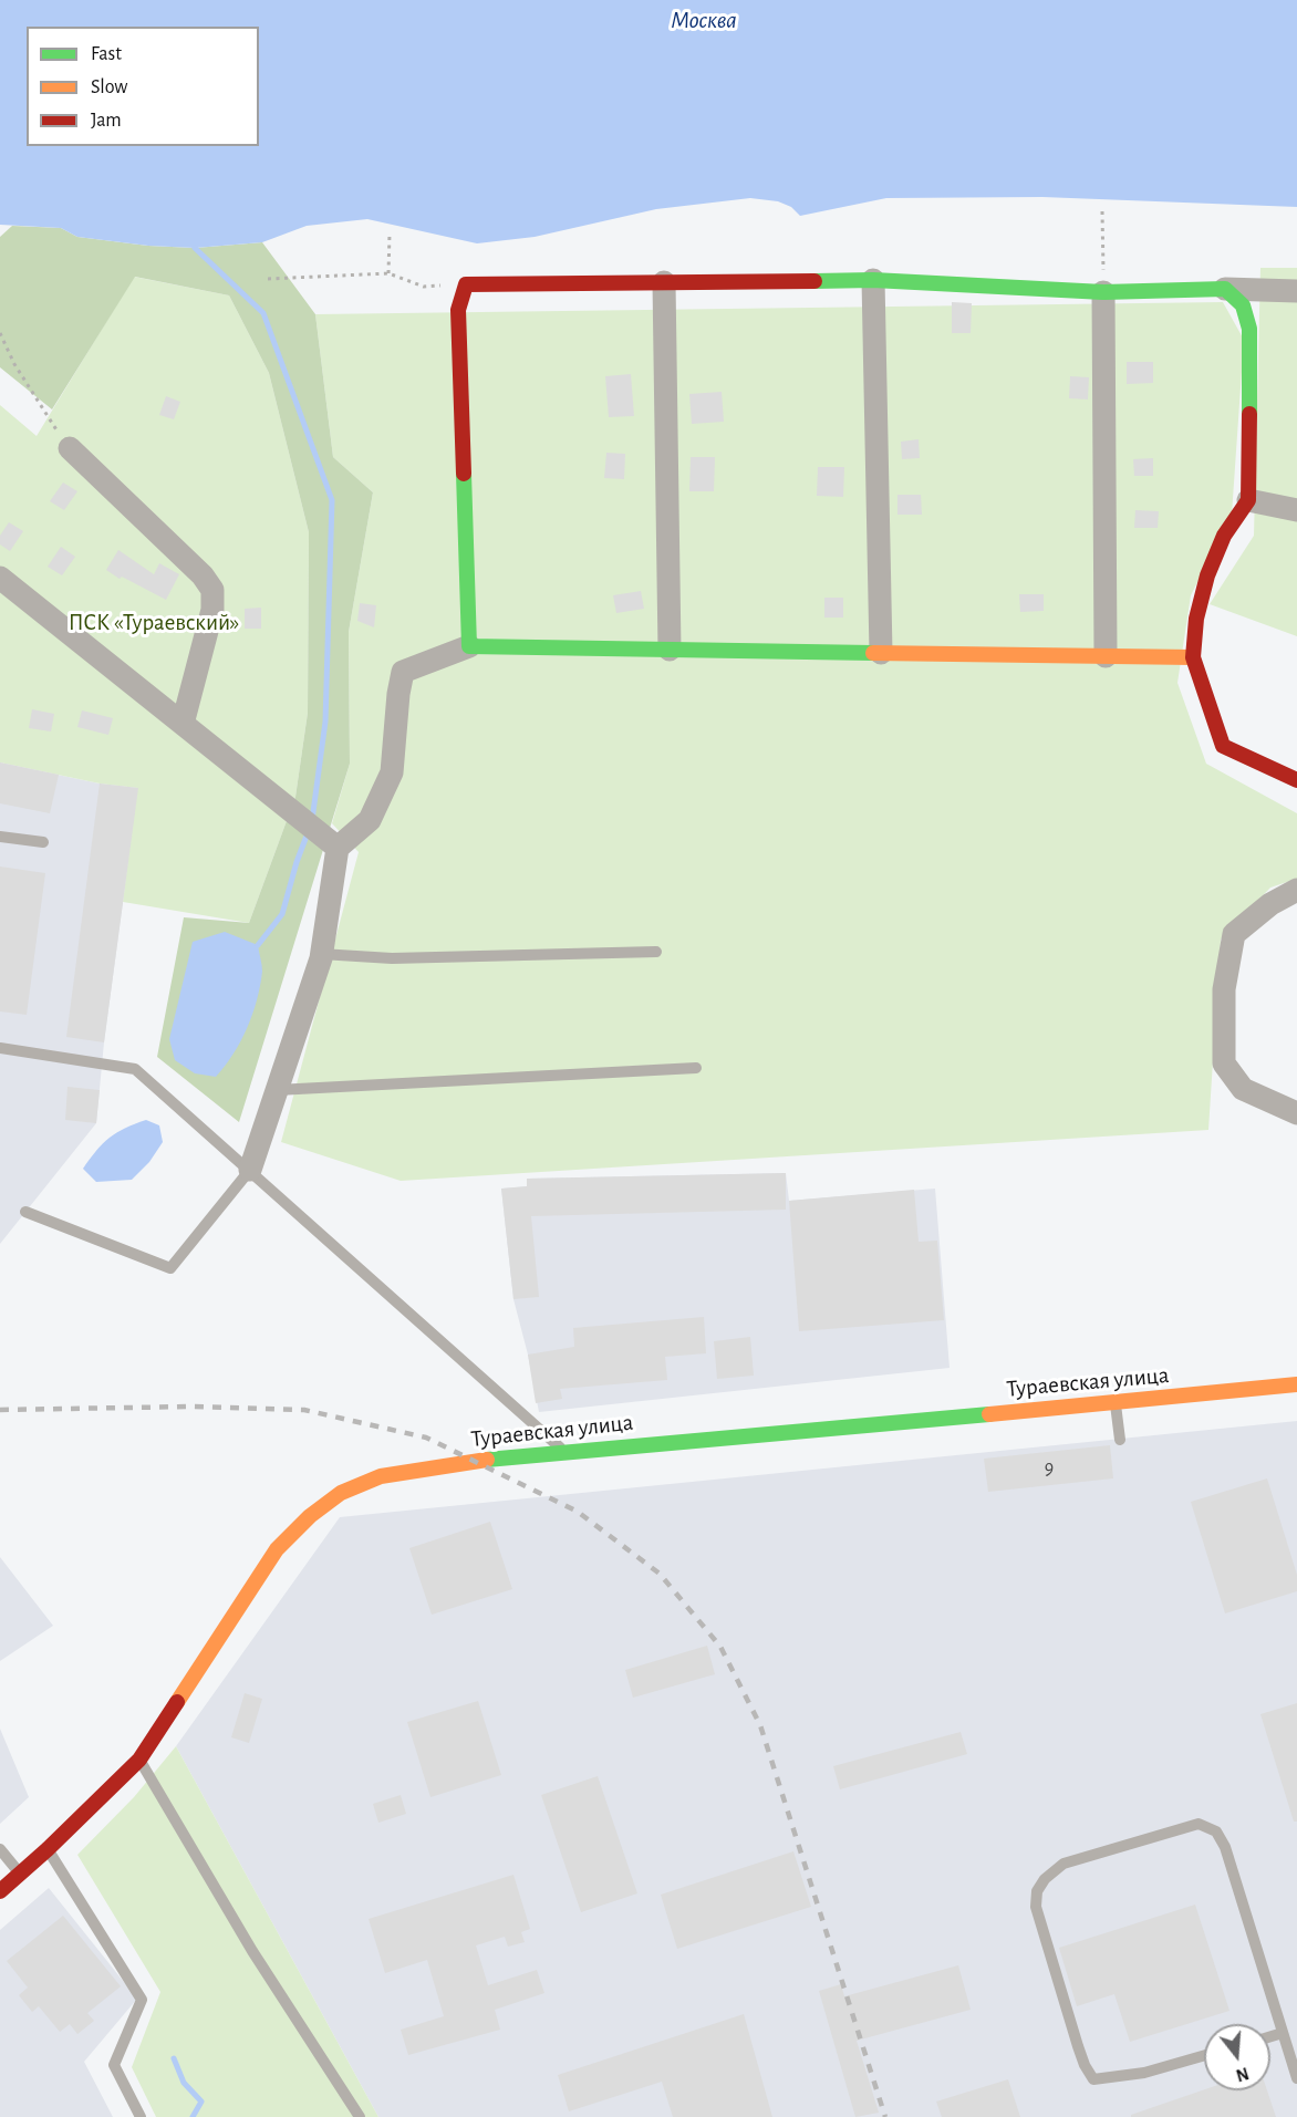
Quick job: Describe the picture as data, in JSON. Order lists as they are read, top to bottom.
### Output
{
  "streets": {
    "street": ["Тураевская улица"]
  },
  "water": ["Москва"],
  "parks": ["ПСК «Тураевский»"],
  "house_numbers": ["9"],
  "legend": ["Fast", "Slow", "Jam"],
  "north": "bottom"
}
